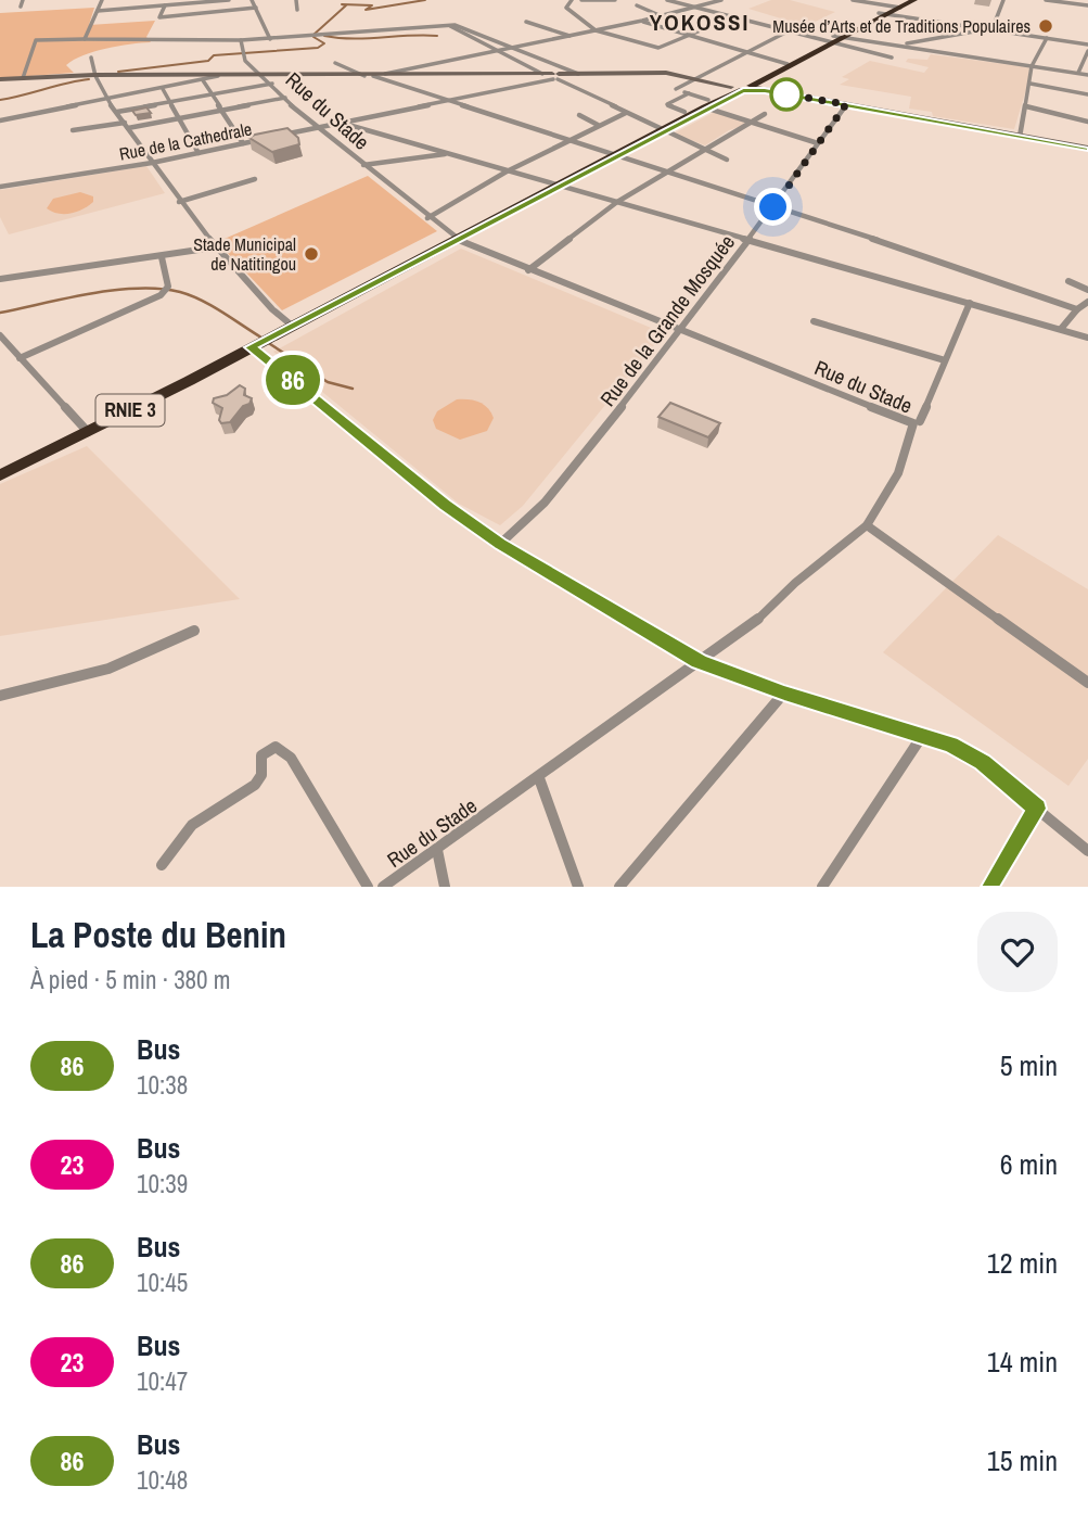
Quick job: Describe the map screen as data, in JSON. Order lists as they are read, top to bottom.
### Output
{
  "streets": {
    "highway": ["RNIE 3"],
    "street": ["Rue du Stade", "Rue de la Cathedrale", "Rue de la Grande Mosquée"]
  },
  "crossings": [
    ["Rue du Stade", "Rue de la Cathedrale"],
    ["Rue du Stade", "Rue de la Grande Mosquée"],
    ["Rue du Stade", "RNIE 3"]
  ],
  "districts": ["YOKOSSI"],
  "places": ["Musée d’Arts et de Traditions Populaires", "Stade Municipal de Natitingou"],
  "lines": ["bus line 86"],
  "page": {
    "on_map": "86",
    "heading": ["La Poste du Benin", "À pied · 5 min · 380 m"],
    "list": [
      {
        "mark": "86",
        "name": "Bus",
        "note": "10:38",
        "value": "5 min"
      },
      {
        "mark": "23",
        "name": "Bus",
        "note": "10:39",
        "value": "6 min"
      },
      {
        "mark": "86",
        "name": "Bus",
        "note": "10:45",
        "value": "12 min"
      },
      {
        "mark": "23",
        "name": "Bus",
        "note": "10:47",
        "value": "14 min"
      },
      {
        "mark": "86",
        "name": "Bus",
        "note": "10:48",
        "value": "15 min"
      }
    ]
  }
}
